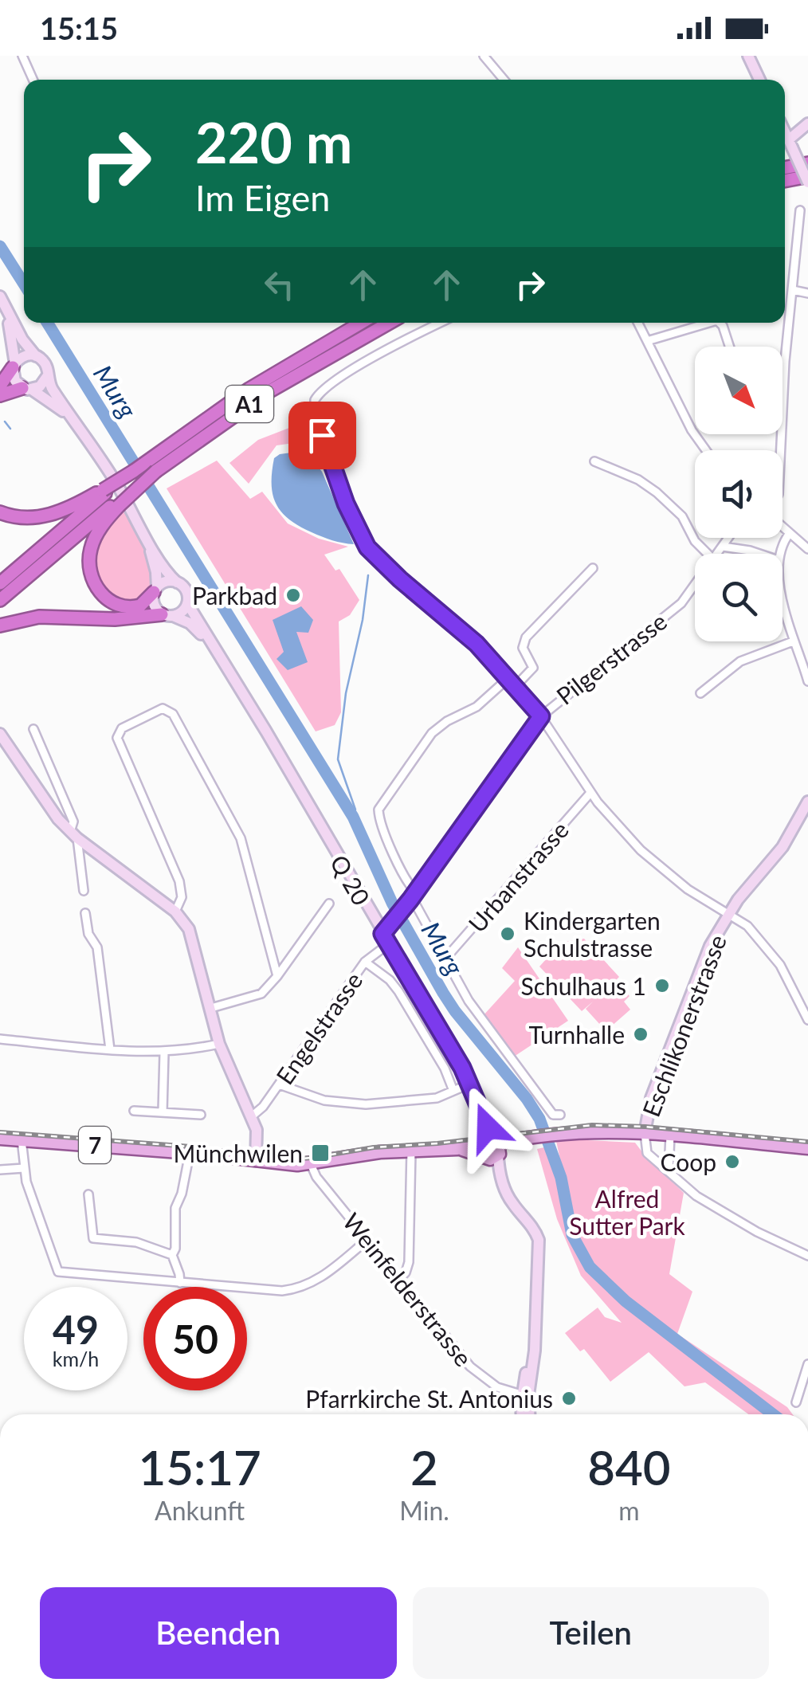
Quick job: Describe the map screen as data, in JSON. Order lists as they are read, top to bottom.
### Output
{
  "streets": {
    "highway": ["A1"],
    "main road": ["Q 20", "Eschlikonerstrasse", "7"],
    "street": [
      "Pilgerstrasse",
      "Urbanstrasse",
      "Engelstrasse",
      "Weinfelderstrasse"
    ]
  },
  "crossings": [
    ["A1", "Q 20"],
    ["Pilgerstrasse", "Q 20"],
    ["Q 20", "Engelstrasse"],
    ["Q 20", "7"],
    ["Q 20", "Weinfelderstrasse"],
    ["Eschlikonerstrasse", "7"],
    ["7", "Weinfelderstrasse"]
  ],
  "water": ["Murg"],
  "parks": ["Alfred Sutter Park"],
  "places": {
    "other": [
      "Parkbad",
      "Kindergarten Schulstrasse",
      "Schulhaus 1",
      "Turnhalle",
      "Coop",
      "Pfarrkirche St. Antonius"
    ],
    "transit": ["Münchwilen"]
  },
  "north": "bottom right",
  "page": {
    "status": "15:15",
    "turn": ["220 m", "Im Eigen"],
    "speed": "49 km/h",
    "limit": "50",
    "eta": [
      "15:17",
      "Ankunft",
      "2",
      "Min.",
      "840",
      "m"
    ],
    "buttons": ["Beenden", "Teilen"]
  }
}
